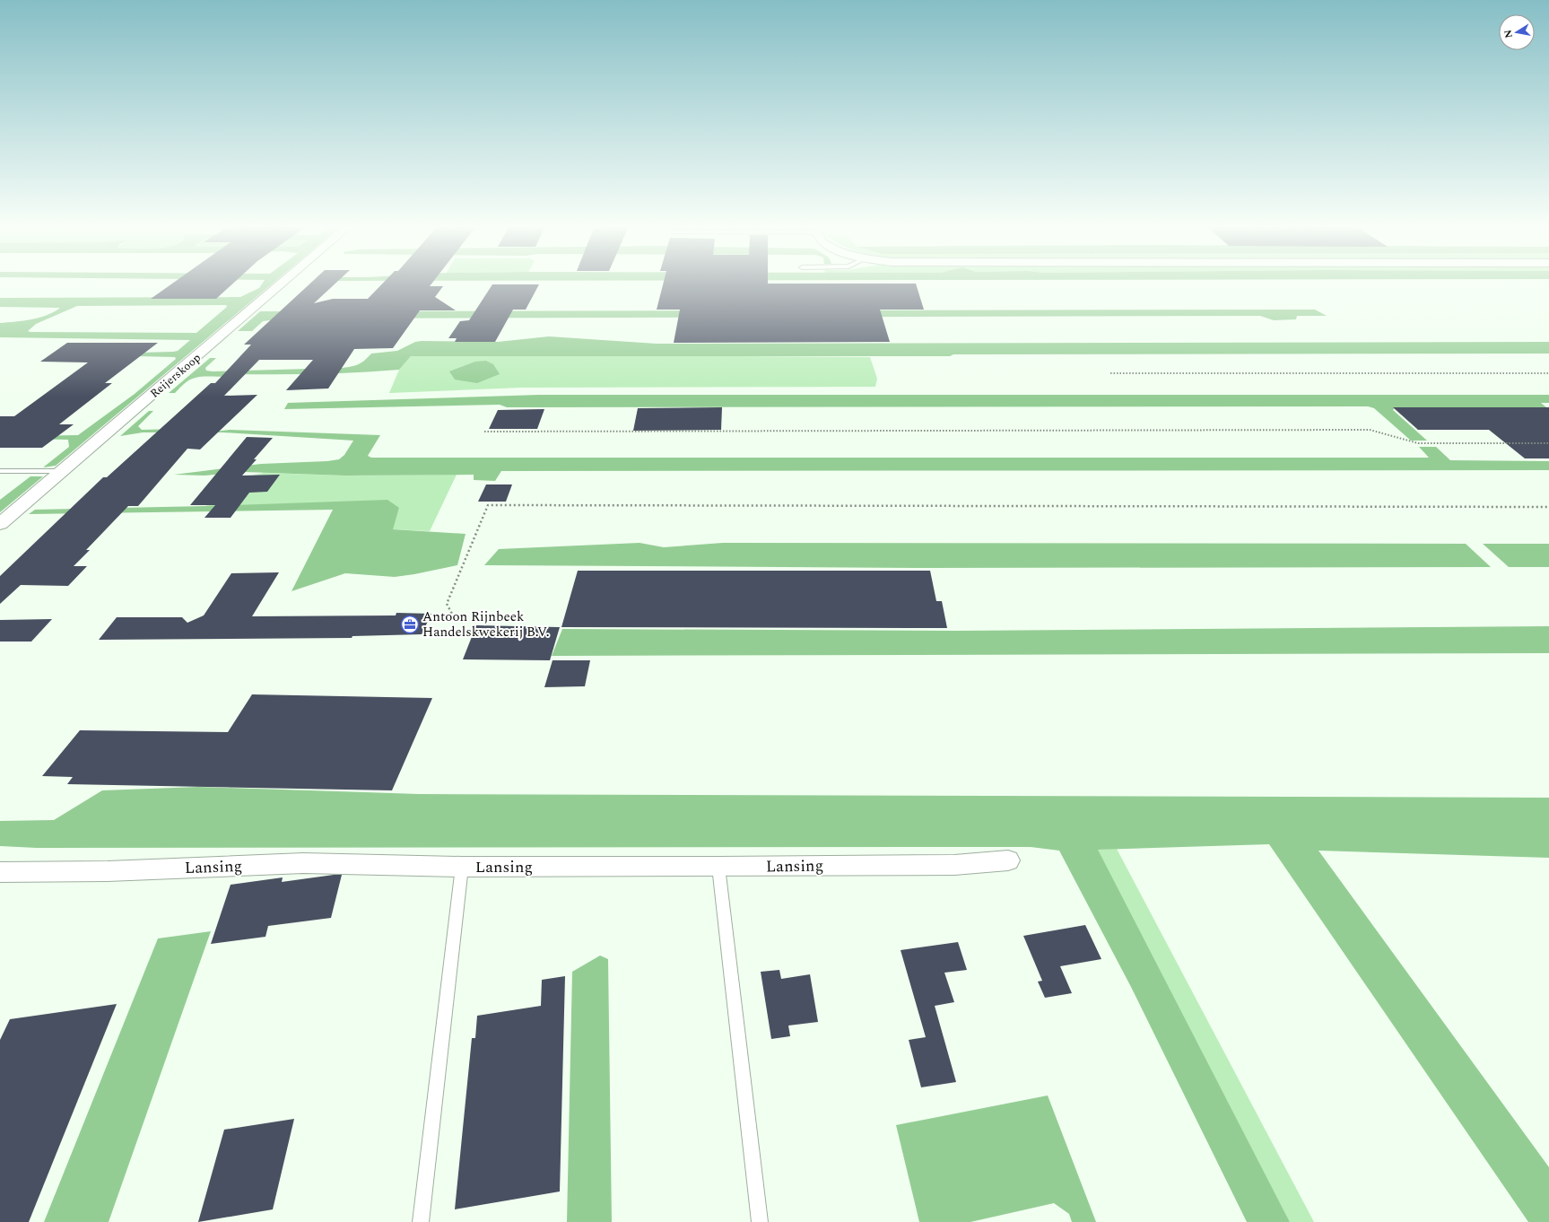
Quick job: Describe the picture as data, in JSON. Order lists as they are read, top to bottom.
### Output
{
  "streets": {
    "street": ["Reijerskoop", "Lansing"]
  },
  "places": {
    "office": ["Antoon Rijnbeek Handelskwekerij B.V."]
  },
  "north": "left"
}
